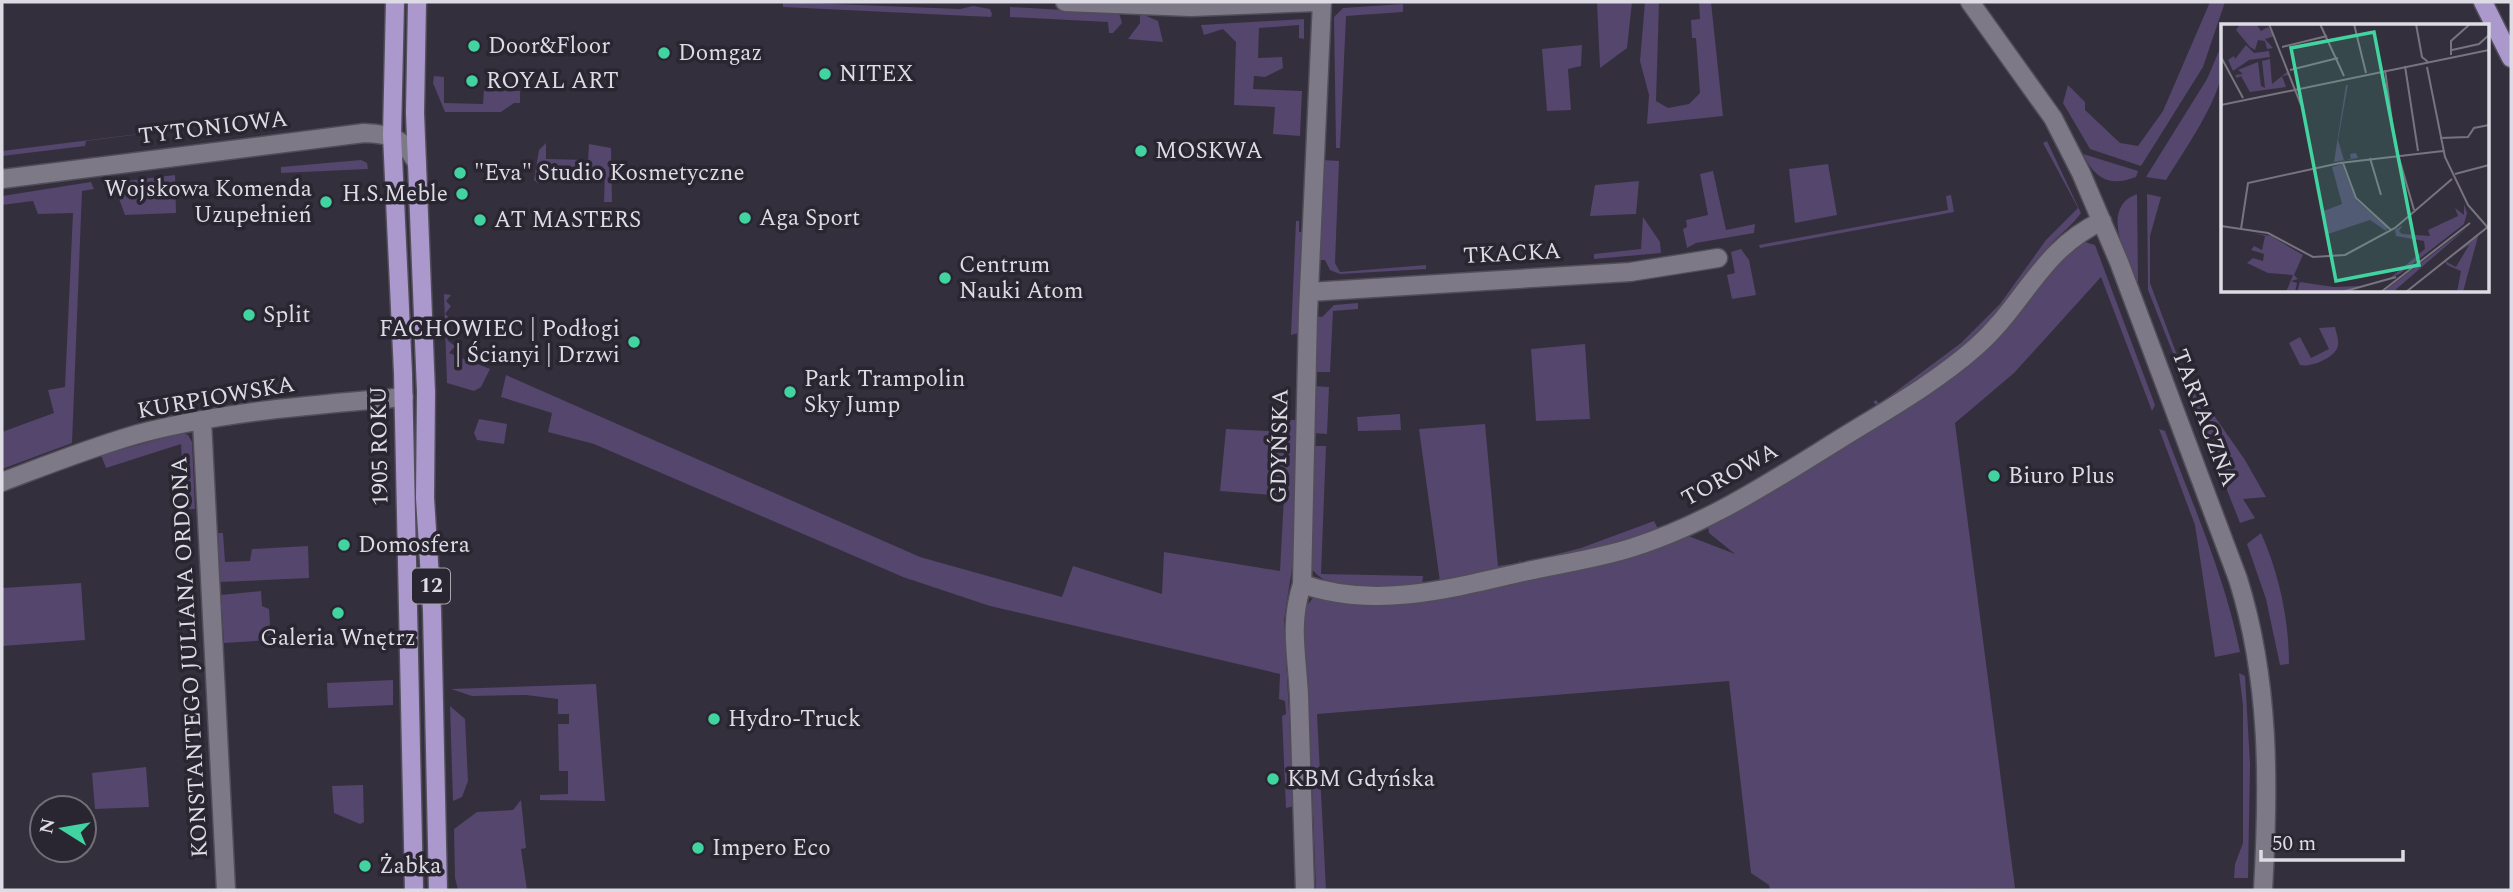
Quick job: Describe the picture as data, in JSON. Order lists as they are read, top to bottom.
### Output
{
  "streets": {
    "main road": ["1905 ROKU", "12"],
    "street": [
      "TYTONIOWA",
      "TKACKA",
      "KURPIOWSKA",
      "TARTACZNA",
      "GDYŃSKA",
      "TOROWA",
      "KONSTANTEGO JULIANA ORDONA"
    ]
  },
  "crossings": [
    ["TYTONIOWA", "1905 ROKU"],
    ["TKACKA", "GDYŃSKA"],
    ["KURPIOWSKA", "1905 ROKU"],
    ["KURPIOWSKA", "KONSTANTEGO JULIANA ORDONA"],
    ["TARTACZNA", "TOROWA"],
    ["GDYŃSKA", "TOROWA"]
  ],
  "places": [
    "Door&Floor",
    "Domgaz",
    "NITEX",
    "ROYAL ART",
    "MOSKWA",
    "\"Eva\" Studio Kosmetyczne",
    "H.S.Meble",
    "Wojskowa Komenda Uzupełnień",
    "Aga Sport",
    "AT MASTERS",
    "Centrum Nauki Atom",
    "Split",
    "FACHOWIEC | Podłogi | Ścianyi | Drzwi",
    "Park Trampolin Sky Jump",
    "Biuro Plus",
    "Domosfera",
    "Galeria Wnętrz",
    "Hydro-Truck",
    "KBM Gdyńska",
    "Impero Eco",
    "Żabka"
  ],
  "scale_bar": "50 m",
  "north": "left"
}
